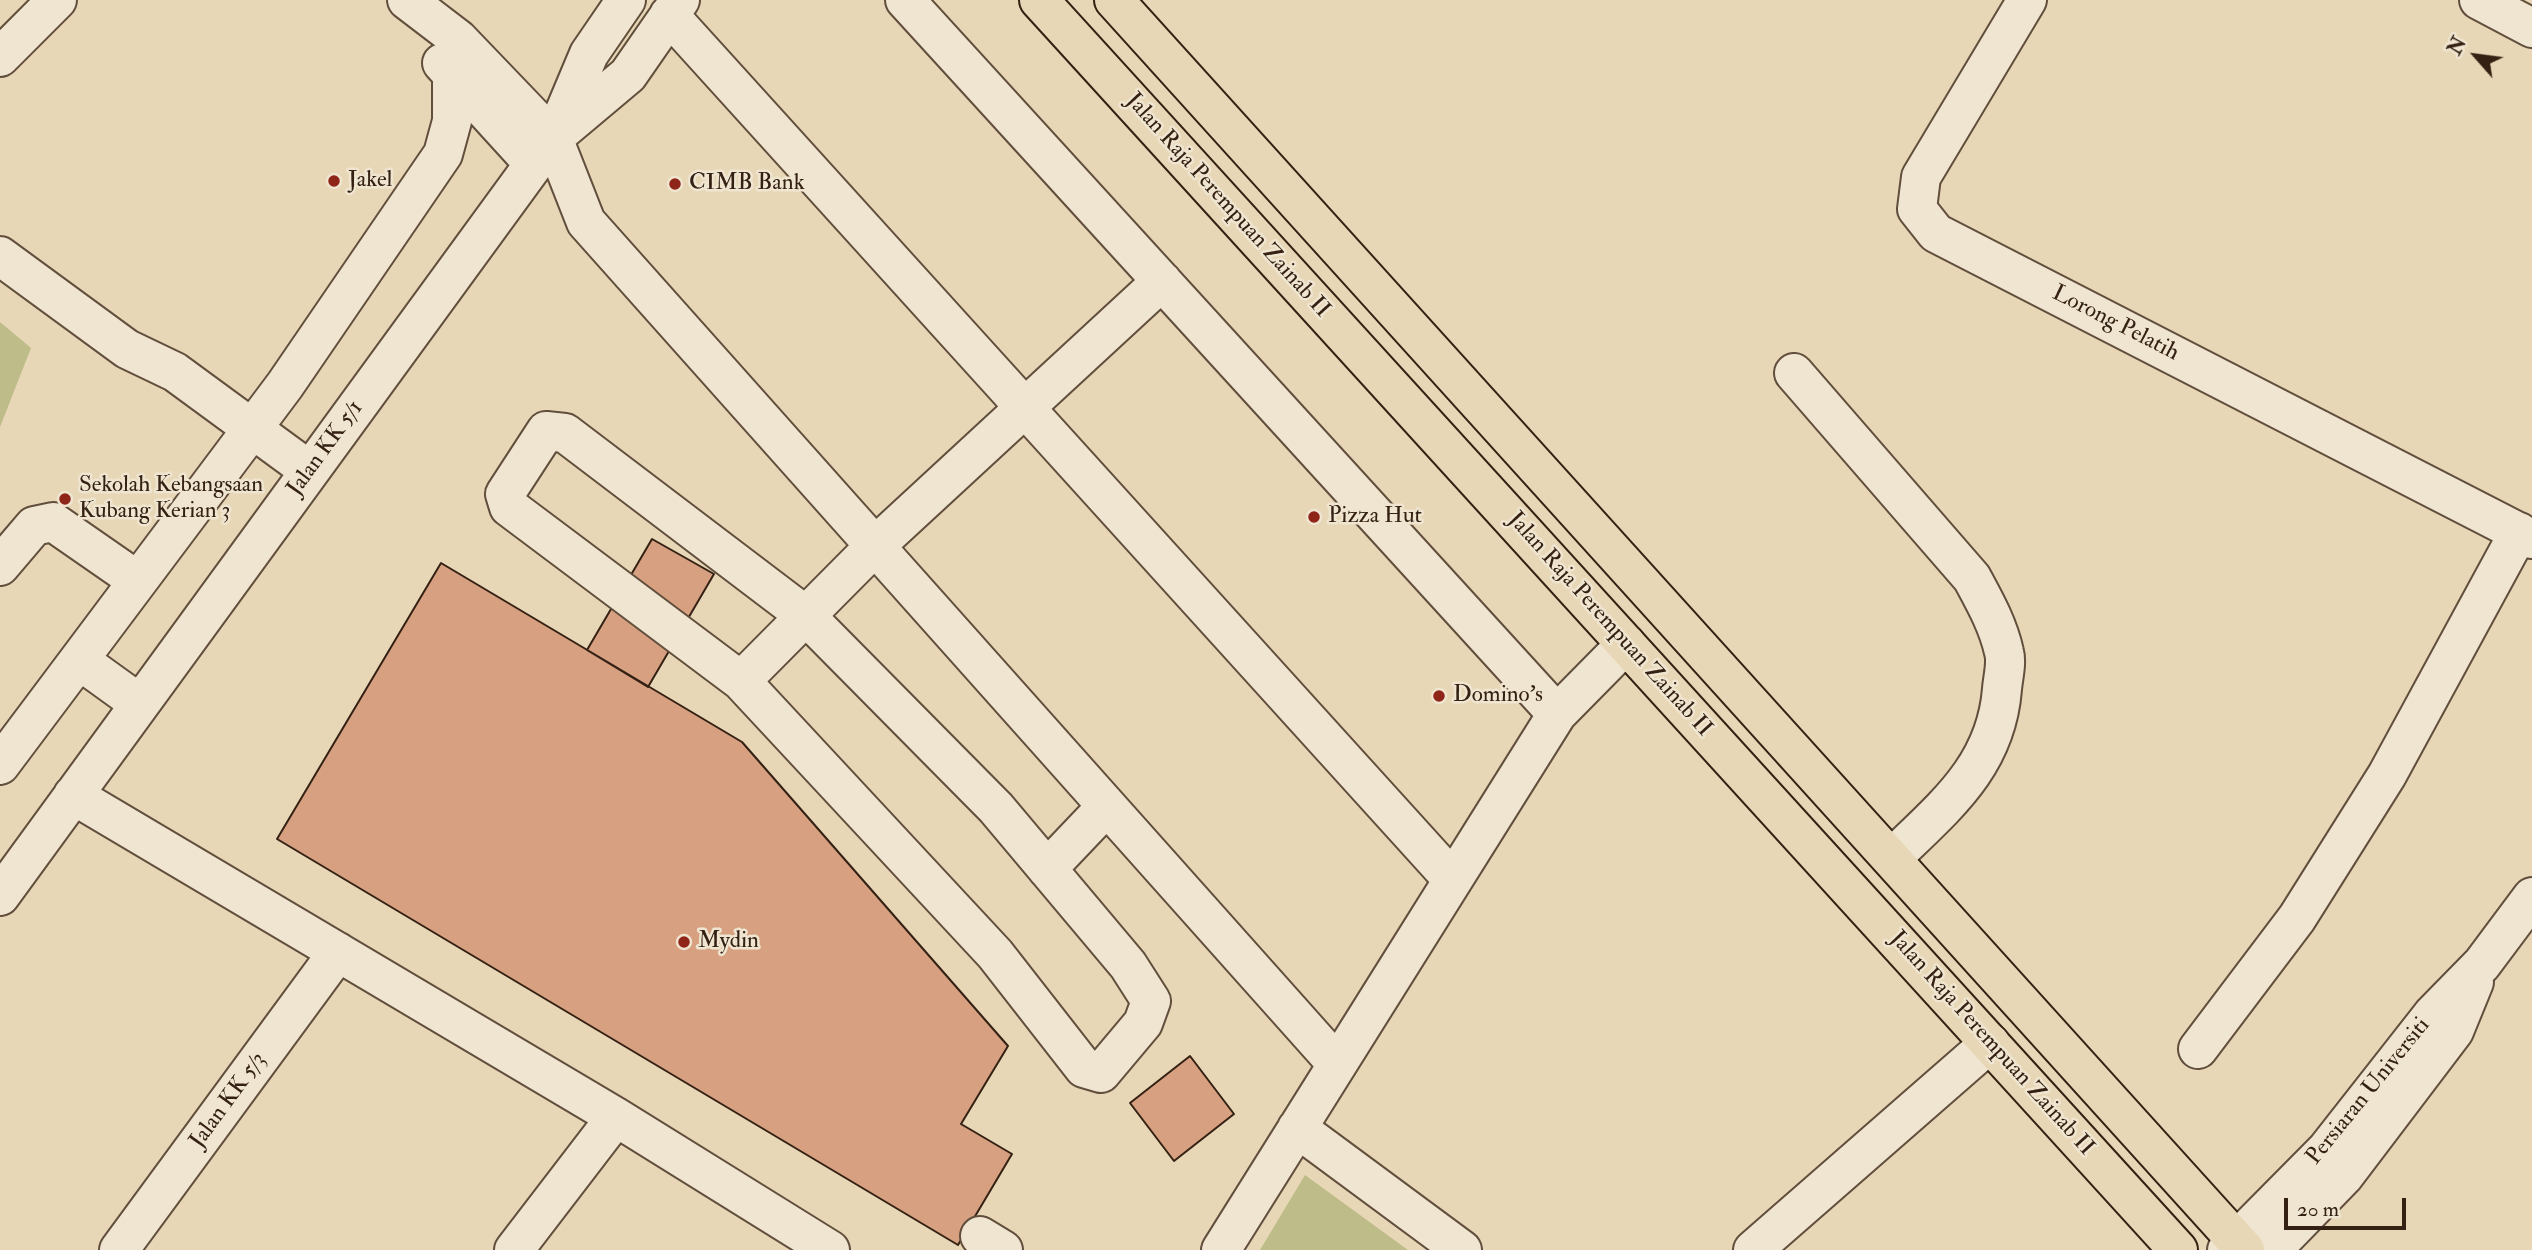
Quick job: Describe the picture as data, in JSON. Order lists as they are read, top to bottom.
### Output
{
  "streets": {
    "main road": ["Jalan Raja Perempuan Zainab II"],
    "street": [
      "Lorong Pelatih",
      "Jalan KK 5/1",
      "Persiaran Universiti",
      "Jalan KK 5/3"
    ]
  },
  "places": [
    "Jakel",
    "CIMB Bank",
    "Sekolah Kebangsaan Kubang Kerian 3",
    "Pizza Hut",
    "Domino's",
    "Mydin"
  ],
  "scale_bar": "20 m",
  "north": "top left"
}
